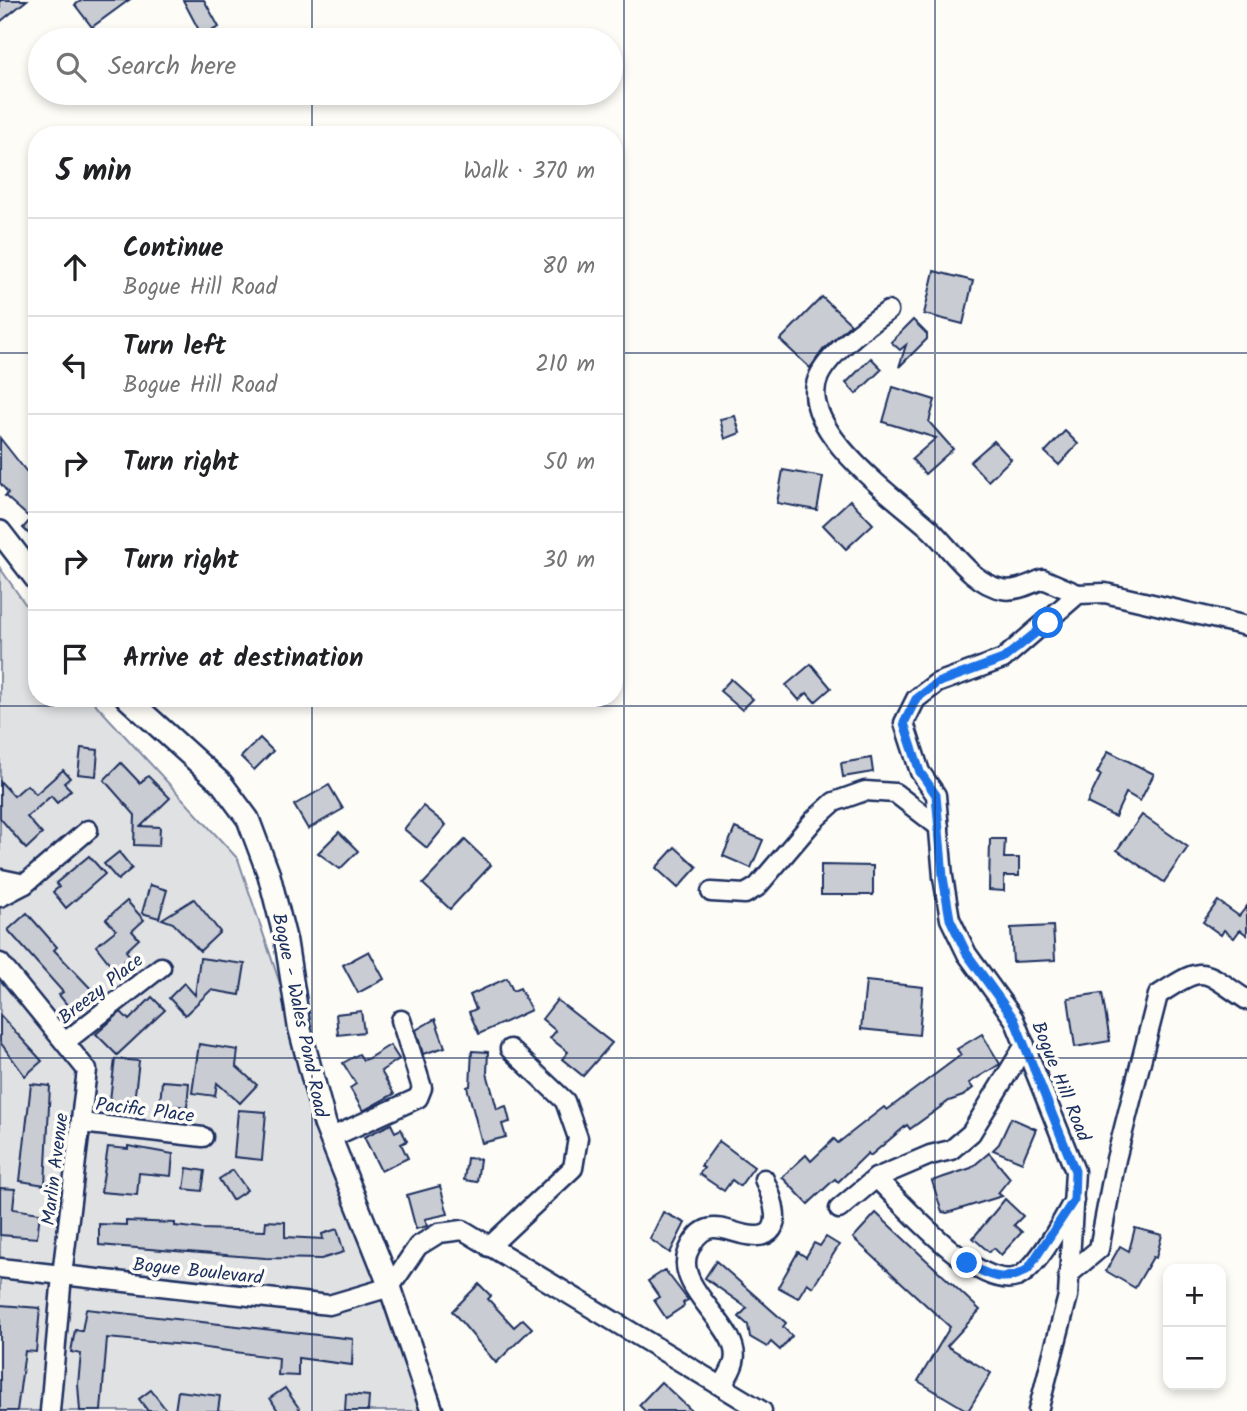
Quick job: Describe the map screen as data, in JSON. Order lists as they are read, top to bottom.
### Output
{
  "streets": {
    "street": [
      "Breezy Place",
      "Bogue - Wales Pond Road",
      "Bogue Hill Road",
      "Pacific Place",
      "Marlin Avenue",
      "Bogue Boulevard"
    ]
  },
  "crossings": [
    ["Breezy Place", "Marlin Avenue"],
    ["Bogue - Wales Pond Road", "Bogue Boulevard"],
    ["Pacific Place", "Marlin Avenue"],
    ["Marlin Avenue", "Bogue Boulevard"]
  ],
  "page": {
    "search": "Search here",
    "heading": ["5 min", "Walk · 370 m"],
    "list": [
      ["Continue", "Bogue Hill Road", "80 m"],
      ["Turn left", "Bogue Hill Road", "210 m"],
      ["Turn right", "50 m"],
      ["Turn right", "30 m"],
      "Arrive at destination"
    ],
    "map_buttons": ["+", "−"]
  }
}
